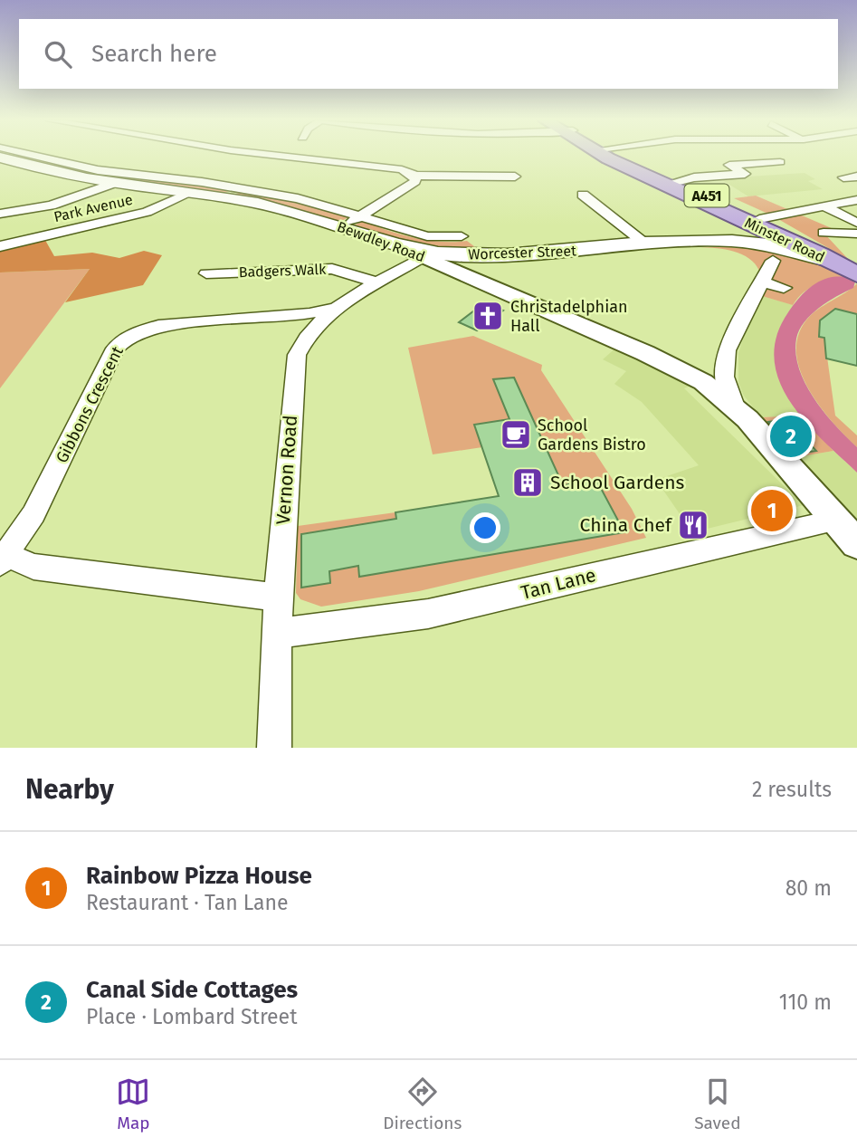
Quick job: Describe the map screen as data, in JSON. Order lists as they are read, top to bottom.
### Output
{
  "streets": {
    "main road": [
      "A451",
      "Minster Road",
      "Bewdley Road",
      "Worcester Street"
    ],
    "street": [
      "Park Avenue",
      "Badgers Walk",
      "Gibbons Crescent",
      "Vernon Road",
      "Tan Lane"
    ]
  },
  "crossings": [
    ["Park Avenue", "Bewdley Road"],
    ["Minster Road", "Worcester Street"],
    ["Bewdley Road", "Worcester Street"],
    ["Bewdley Road", "Tan Lane"],
    ["Vernon Road", "Tan Lane"]
  ],
  "places": {
    "church": ["Christadelphian Hall"],
    "cafe": ["School Gardens Bistro"],
    "building": ["School Gardens"],
    "restaurant": ["China Chef"]
  },
  "page": {
    "search": "Search here",
    "pins": ["2", "1"],
    "heading": ["Nearby", "2 results"],
    "list": [
      {
        "mark": "1",
        "name": "Rainbow Pizza House",
        "note": "Restaurant · Tan Lane",
        "value": "80 m"
      },
      {
        "mark": "2",
        "name": "Canal Side Cottages",
        "note": "Place · Lombard Street",
        "value": "110 m"
      }
    ],
    "nav": ["Map", "Directions", "Saved"]
  }
}
